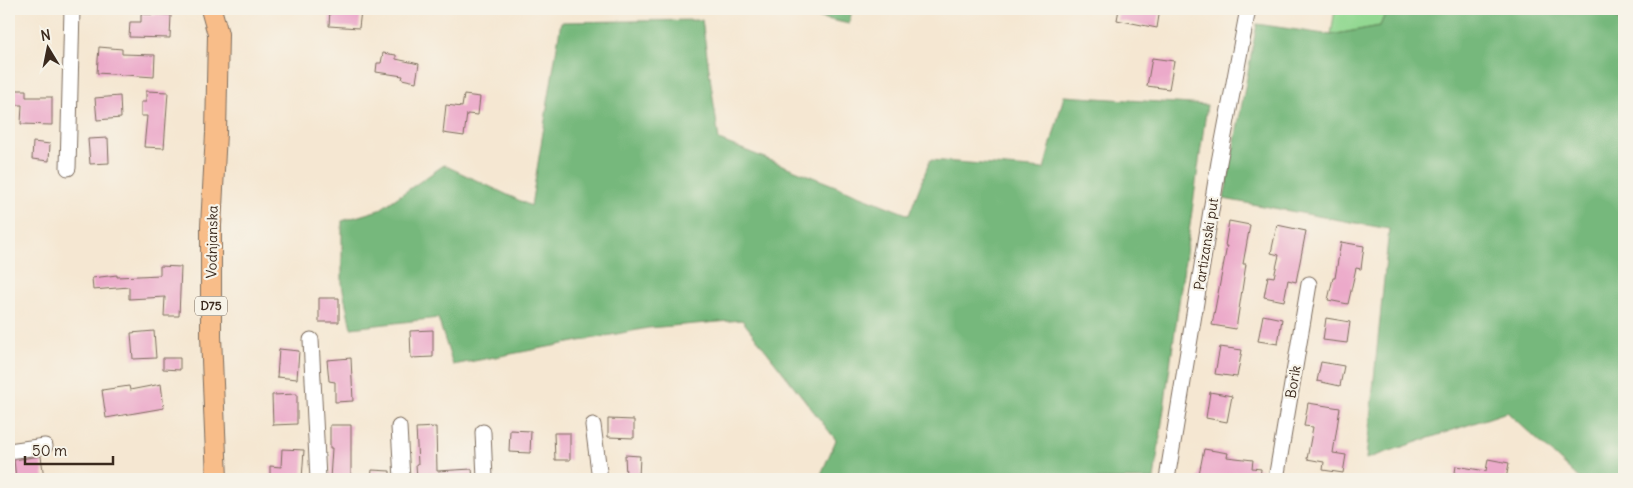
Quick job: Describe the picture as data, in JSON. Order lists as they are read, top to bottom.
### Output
{
  "streets": {
    "main road": ["Vodnjanska", "D75"],
    "street": ["Partizanski put", "Borik"]
  },
  "scale_bar": "50 m",
  "north": "top"
}
